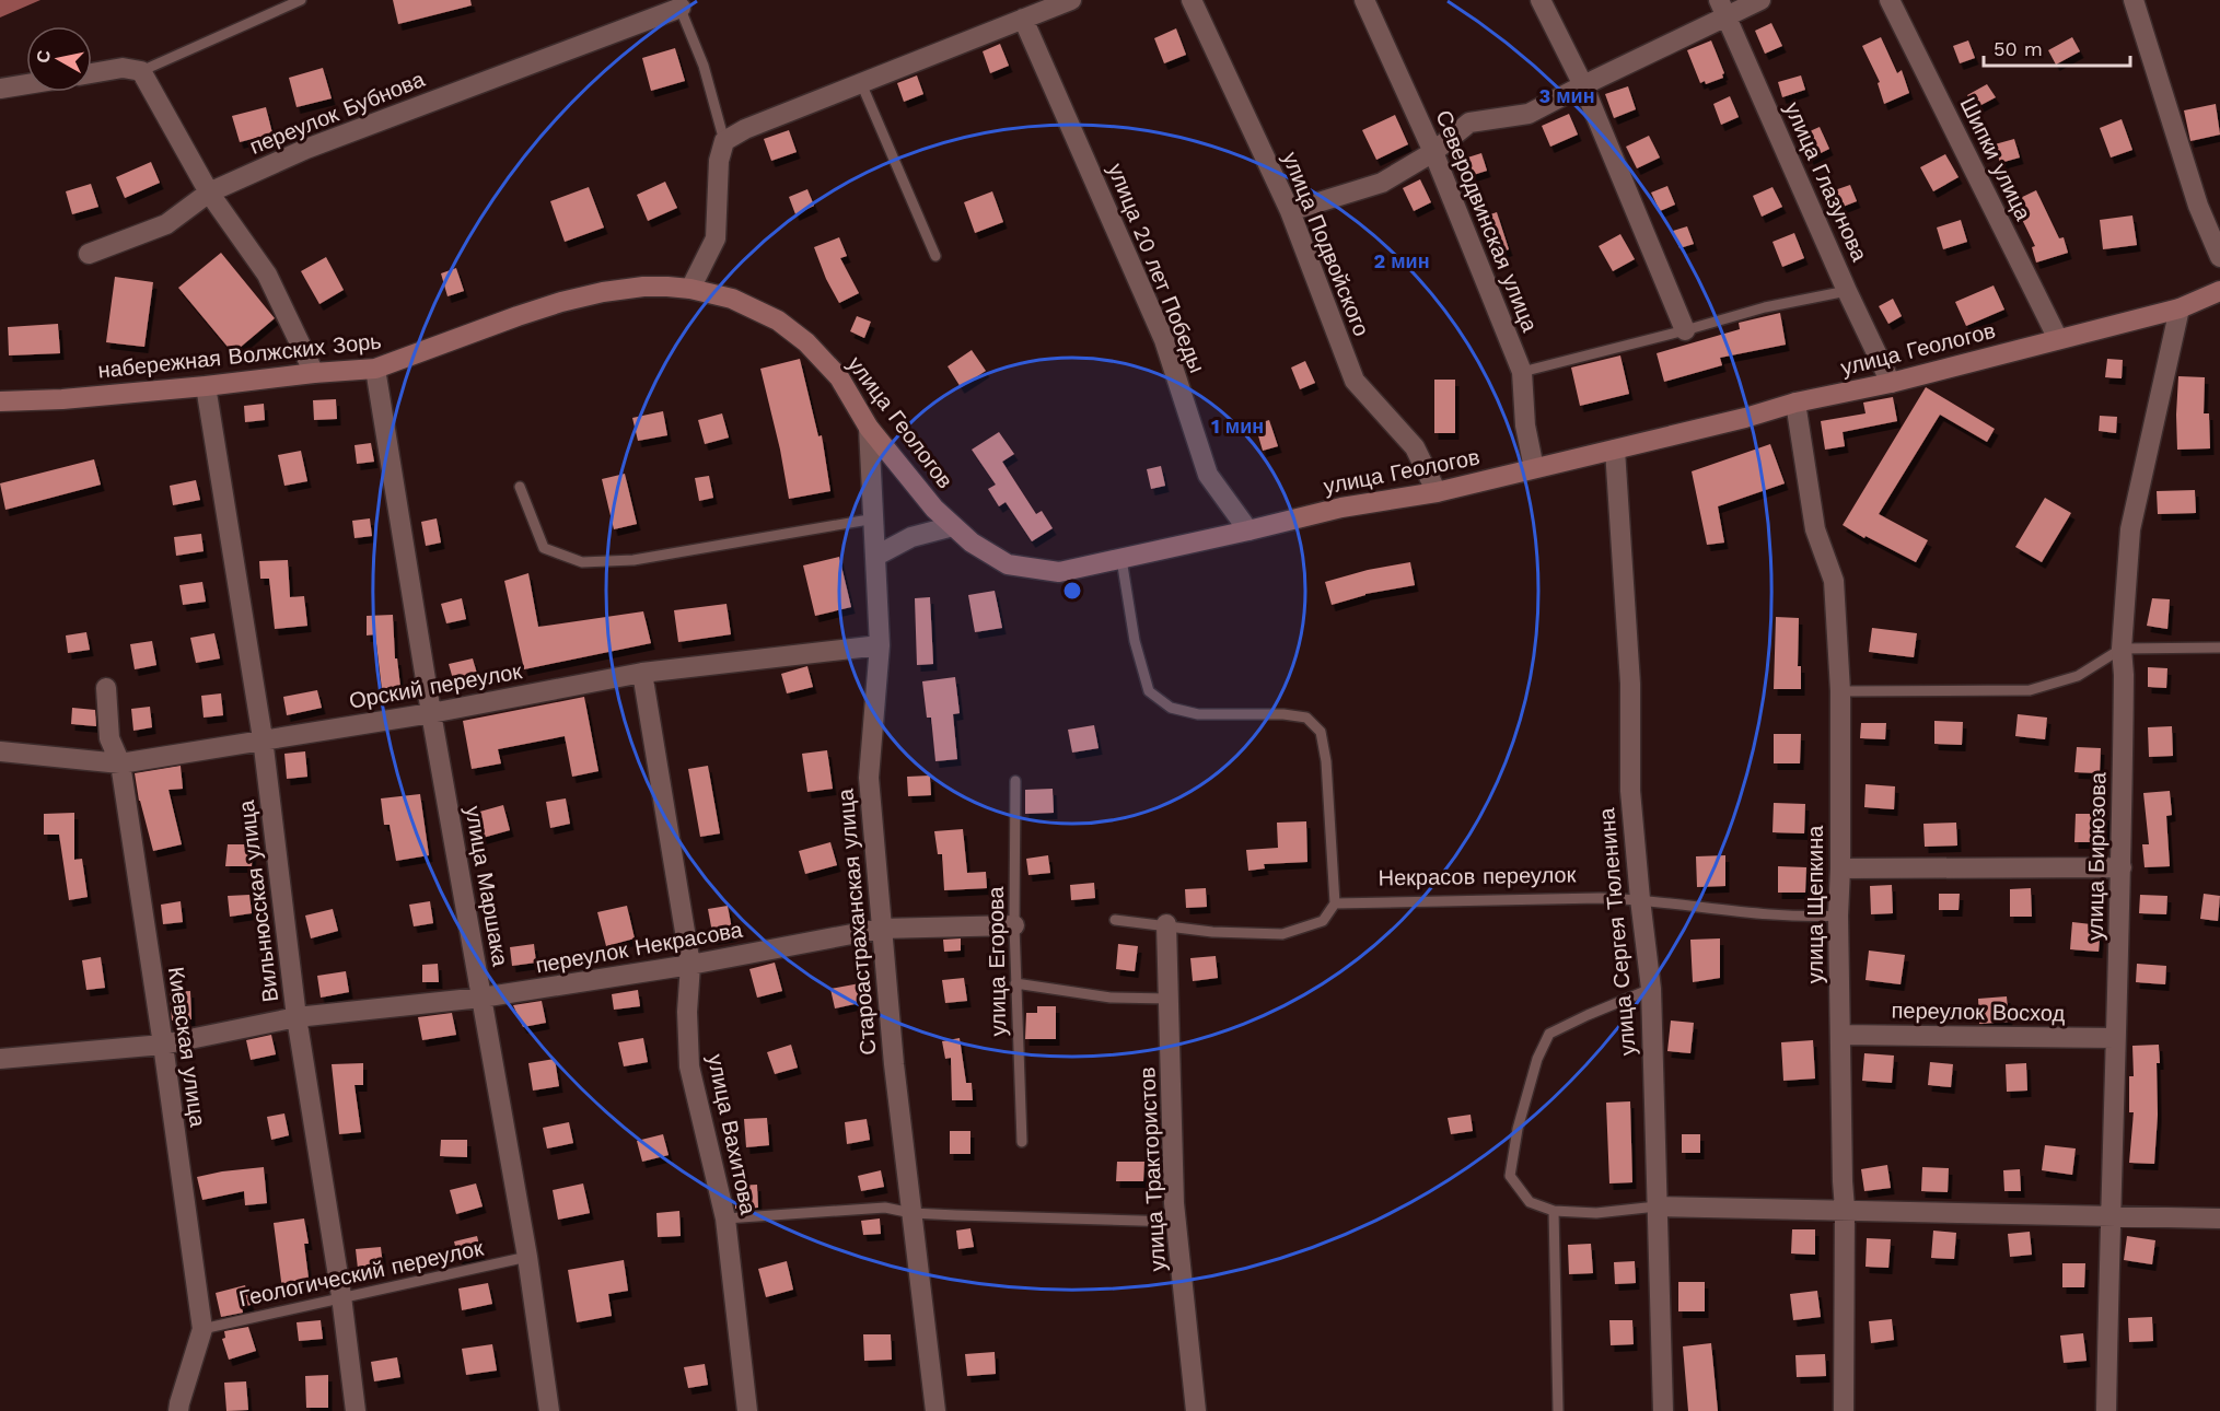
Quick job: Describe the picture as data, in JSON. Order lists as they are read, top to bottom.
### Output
{
  "streets": {
    "street": [
      "переулок Бубнова",
      "Шипки улица",
      "улица Глазунова",
      "Северодвинская улица",
      "улица Подвойского",
      "улица 20 лет Победы",
      "улица Геологов",
      "набережная Волжских Зорь",
      "Орский переулок",
      "улица Бирюзова",
      "улица Маршака",
      "Вильнюсская улица",
      "улица Щепкина",
      "Староастраханская улица",
      "улица Сергея Тюленина",
      "переулок Некрасова",
      "переулок Восход",
      "Киевская улица",
      "улица Вахитова",
      "улица Трактористов"
    ],
    "lane": ["Некрасов переулок", "улица Егорова", "Геологический переулок"]
  },
  "crossings": [
    ["Шипки улица", "улица Геологов"],
    ["улица Глазунова", "улица Геологов"],
    ["Северодвинская улица", "улица Геологов"],
    ["улица Подвойского", "улица Геологов"],
    ["улица 20 лет Победы", "улица Геологов"],
    ["улица Геологов", "набережная Волжских Зорь"],
    ["улица Геологов", "улица Бирюзова"],
    ["улица Геологов", "улица Щепкина"],
    ["улица Геологов", "Староастраханская улица"],
    ["улица Геологов", "улица Сергея Тюленина"],
    ["набережная Волжских Зорь", "улица Маршака"],
    ["набережная Волжских Зорь", "Вильнюсская улица"],
    ["Орский переулок", "улица Маршака"],
    ["Орский переулок", "Вильнюсская улица"],
    ["Орский переулок", "Староастраханская улица"],
    ["Орский переулок", "Киевская улица"],
    ["Орский переулок", "улица Вахитова"],
    ["улица Бирюзова", "переулок Восход"],
    ["Некрасов переулок", "улица Щепкина"],
    ["Некрасов переулок", "улица Сергея Тюленина"],
    ["улица Маршака", "переулок Некрасова"],
    ["улица Маршака", "Геологический переулок"],
    ["Вильнюсская улица", "переулок Некрасова"],
    ["Вильнюсская улица", "Геологический переулок"],
    ["улица Щепкина", "переулок Восход"],
    ["Староастраханская улица", "переулок Некрасова"],
    ["переулок Некрасова", "улица Егорова"],
    ["переулок Некрасова", "Киевская улица"],
    ["переулок Некрасова", "улица Вахитова"],
    ["Киевская улица", "Геологический переулок"]
  ],
  "scale_bar": "50 m",
  "north": "left",
  "rings": ["3 мин", "2 мин", "1 мин"]
}
